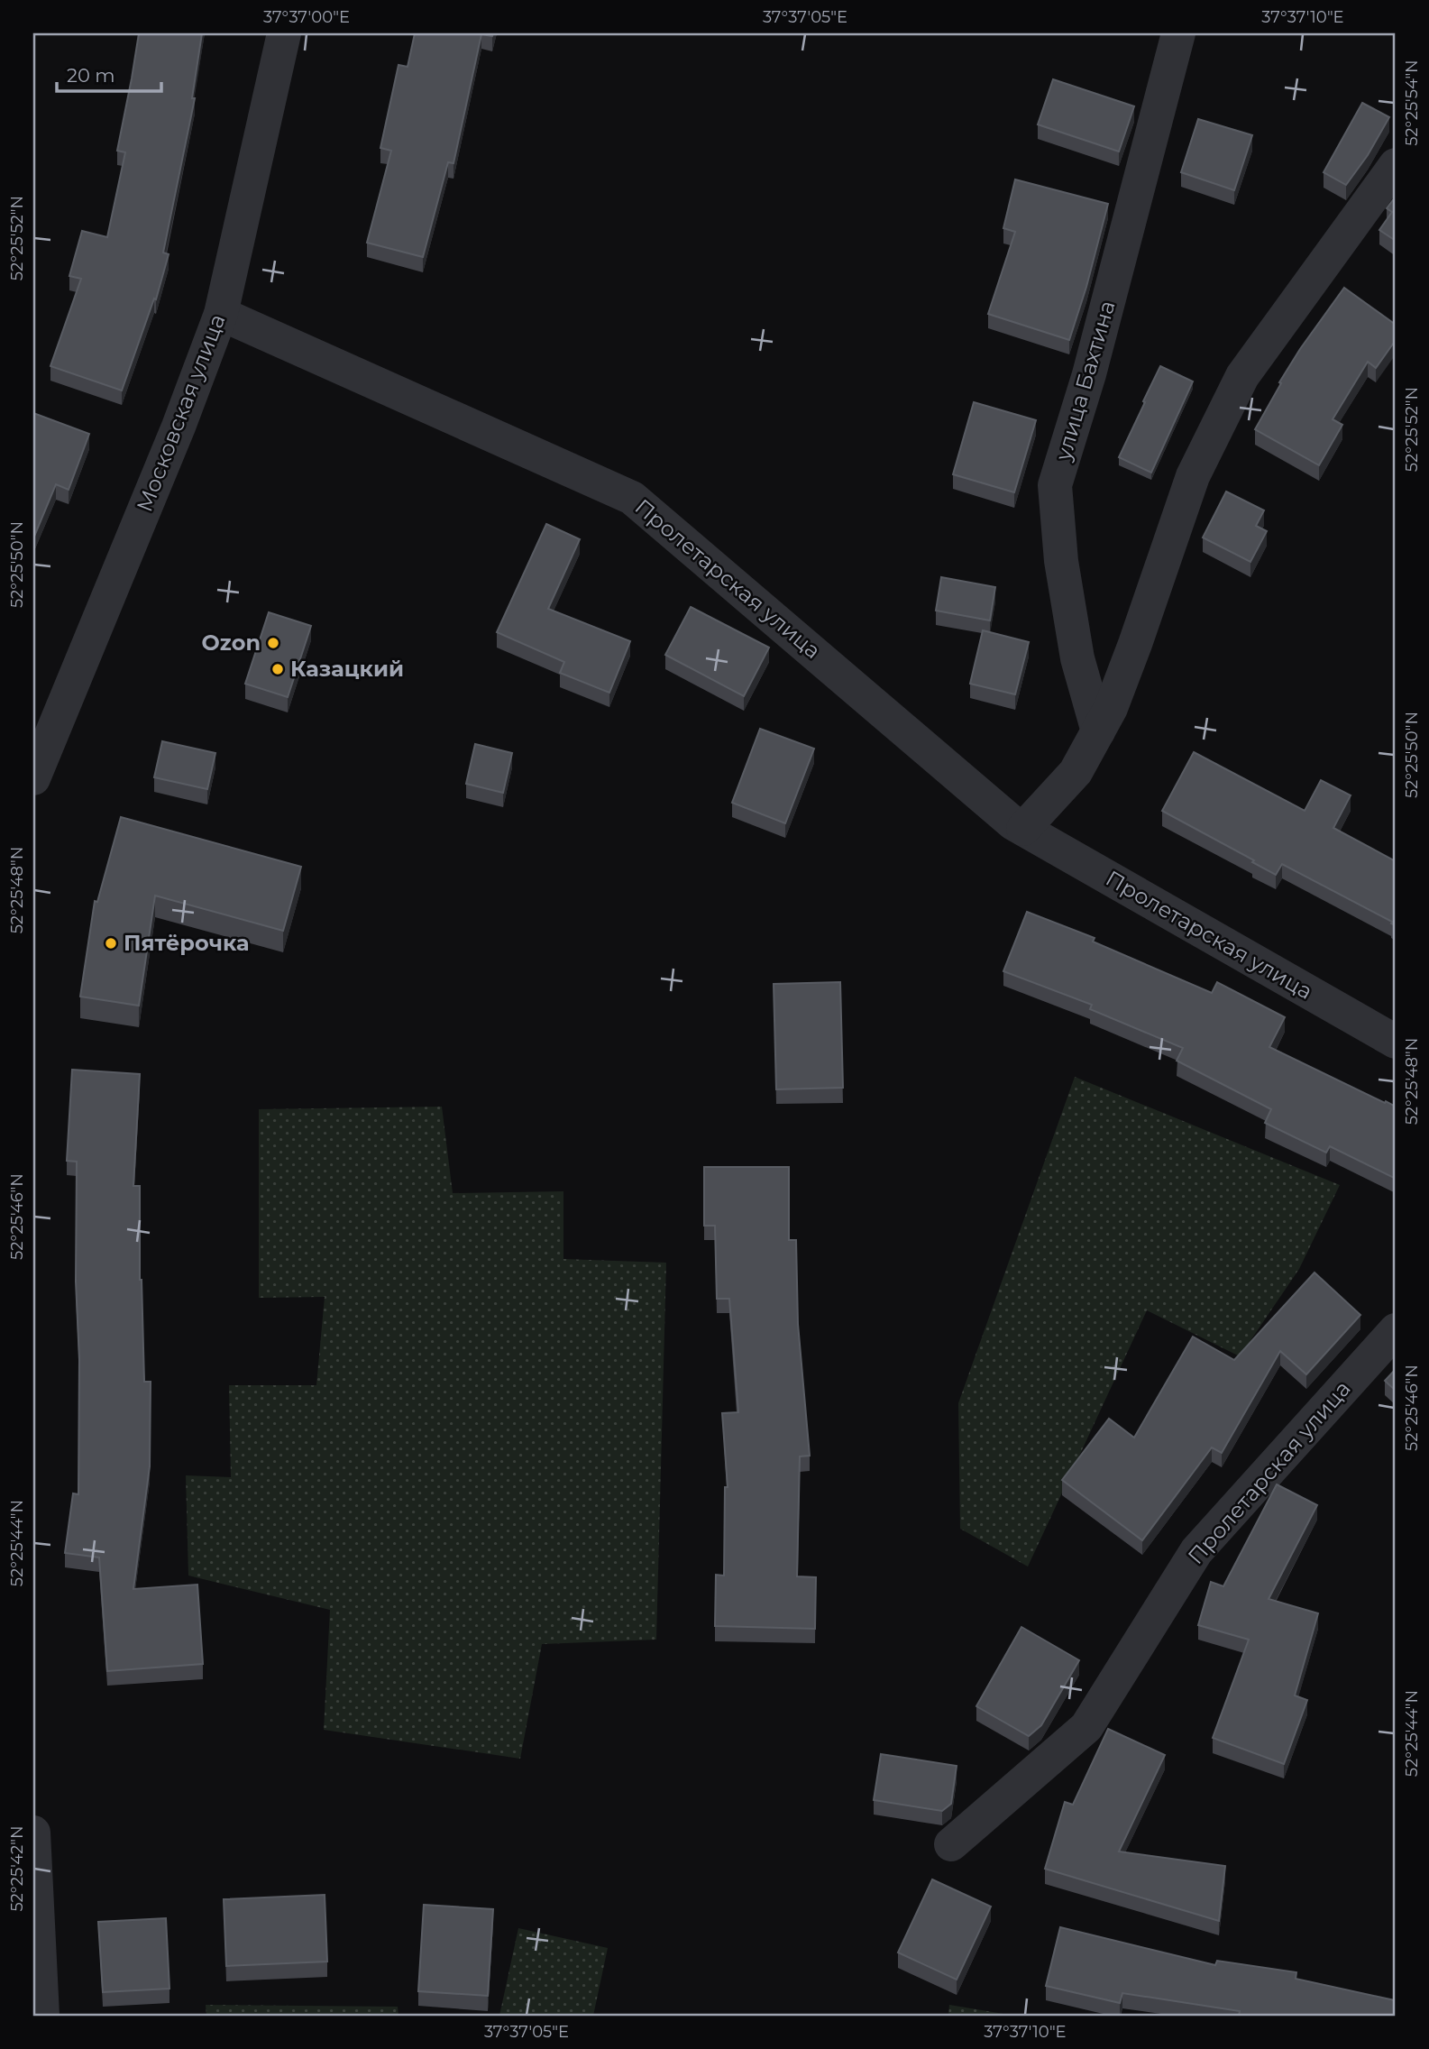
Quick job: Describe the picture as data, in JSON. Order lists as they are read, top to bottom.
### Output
{
  "streets": {
    "street": ["улица Бахтина", "Московская улица", "Пролетарская улица"]
  },
  "crossings": [
    ["Московская улица", "Пролетарская улица"]
  ],
  "places": ["Ozon", "Казацкий", "Пятёрочка"],
  "scale_bar": "20 m",
  "coordinates": [
    "37°37'00\"E",
    "37°37'05\"E",
    "37°37'10\"E",
    "52°25'54\"N",
    "52°25'52\"N",
    "52°25'50\"N",
    "52°25'48\"N",
    "52°25'46\"N",
    "52°25'44\"N",
    "52°25'42\"N"
  ]
}
